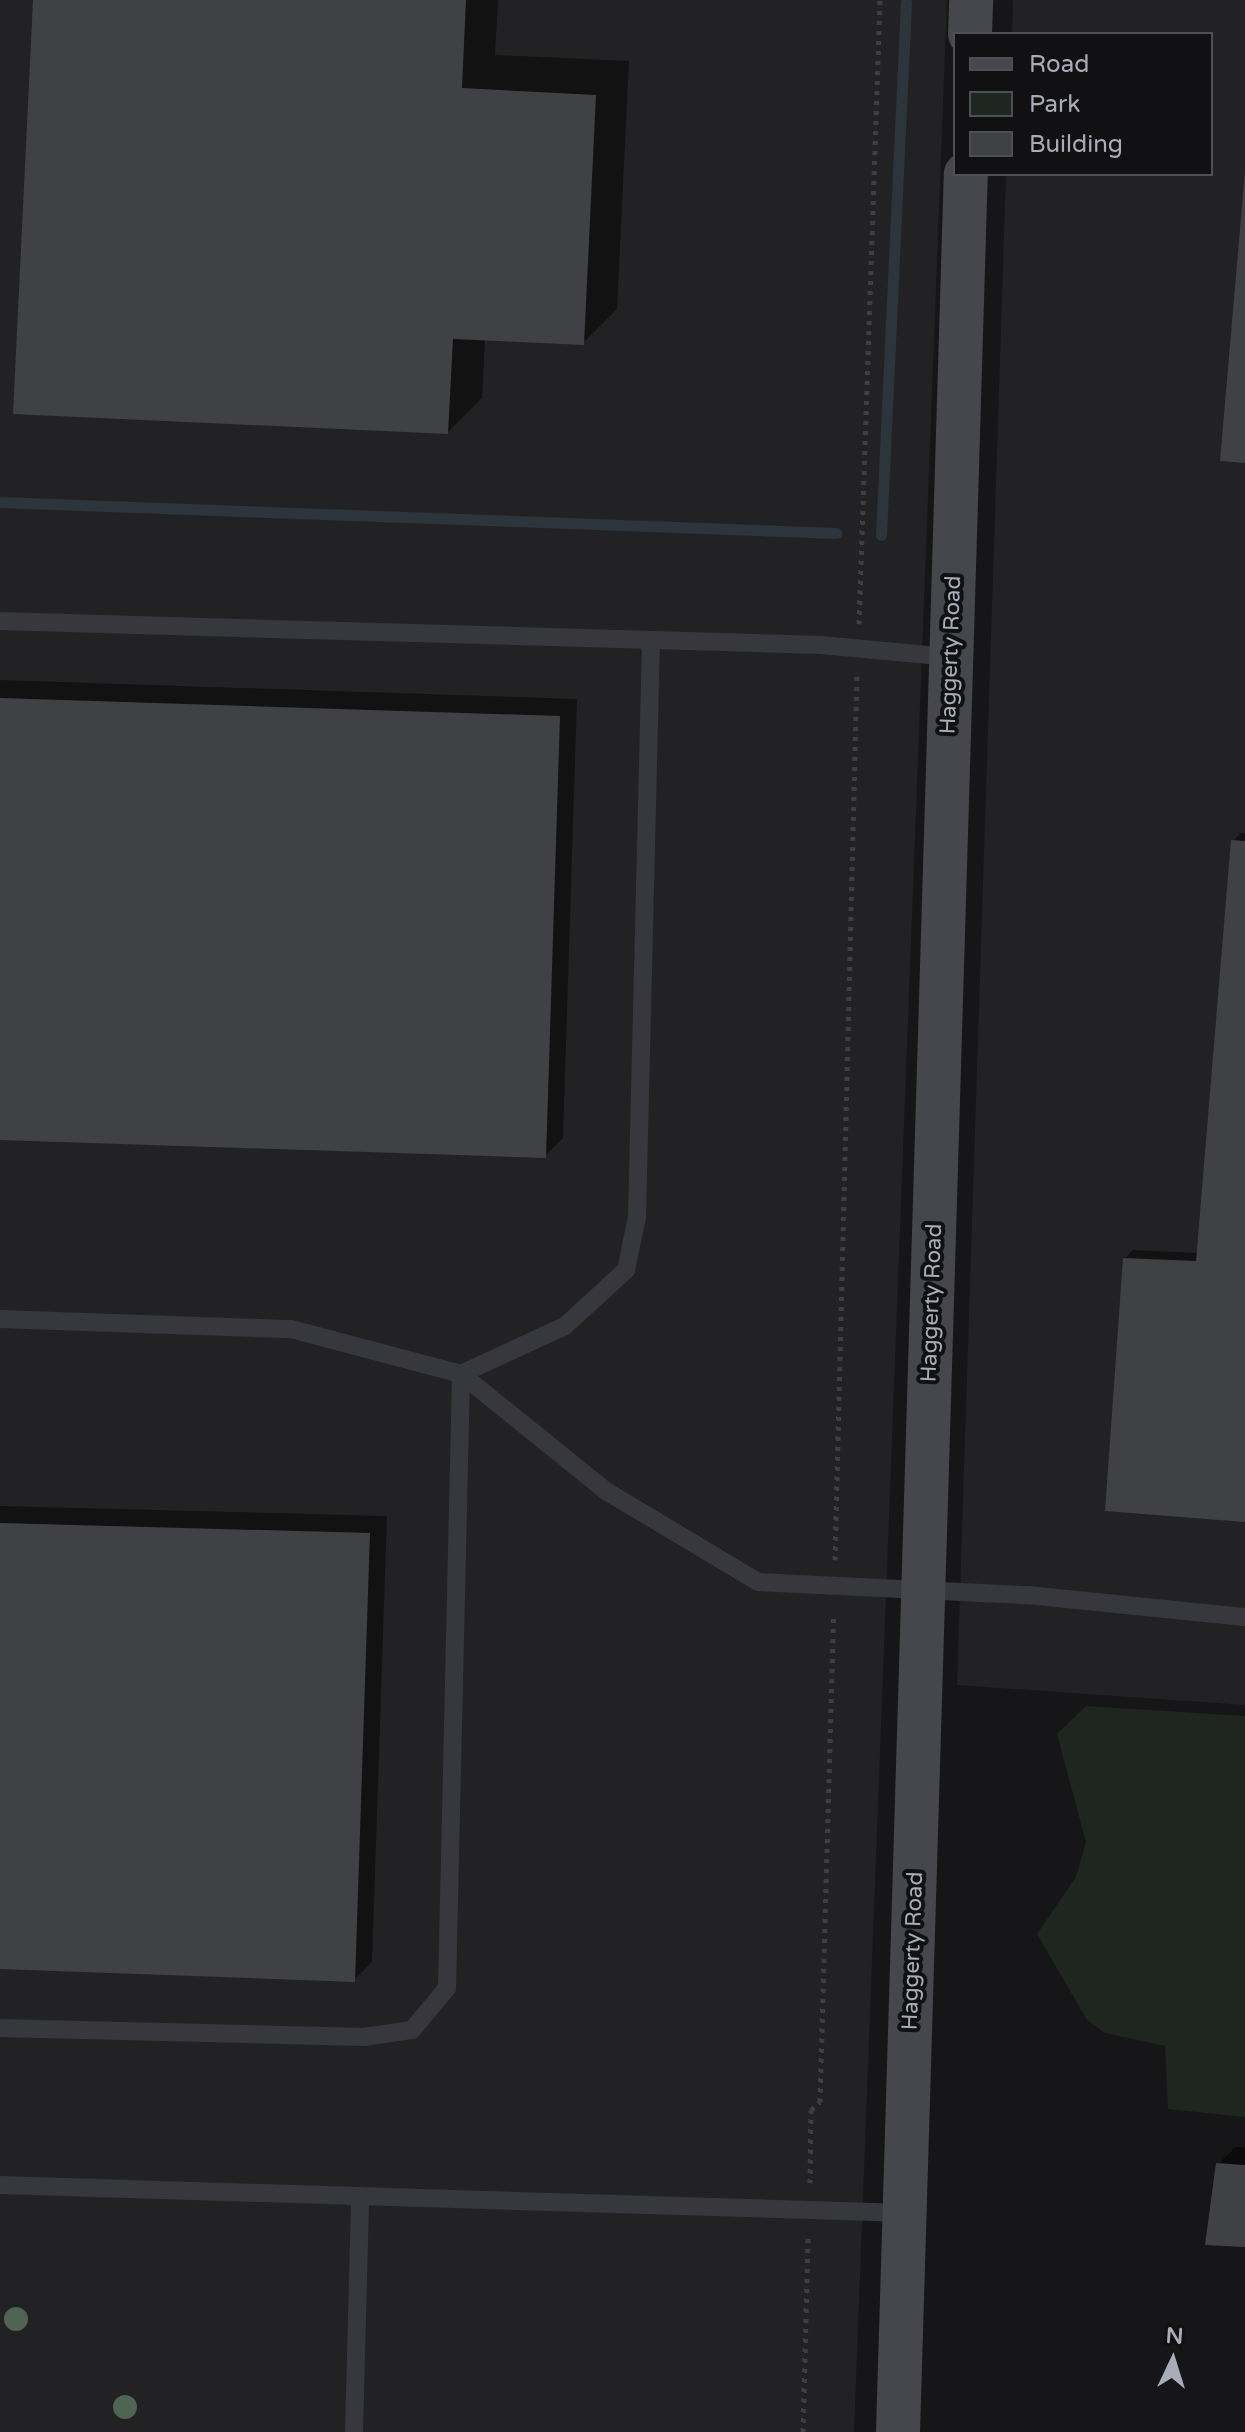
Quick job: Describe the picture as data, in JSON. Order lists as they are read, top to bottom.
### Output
{
  "streets": {
    "main road": ["Haggerty Road"]
  },
  "legend": ["Road", "Park", "Building"],
  "north": "top"
}
